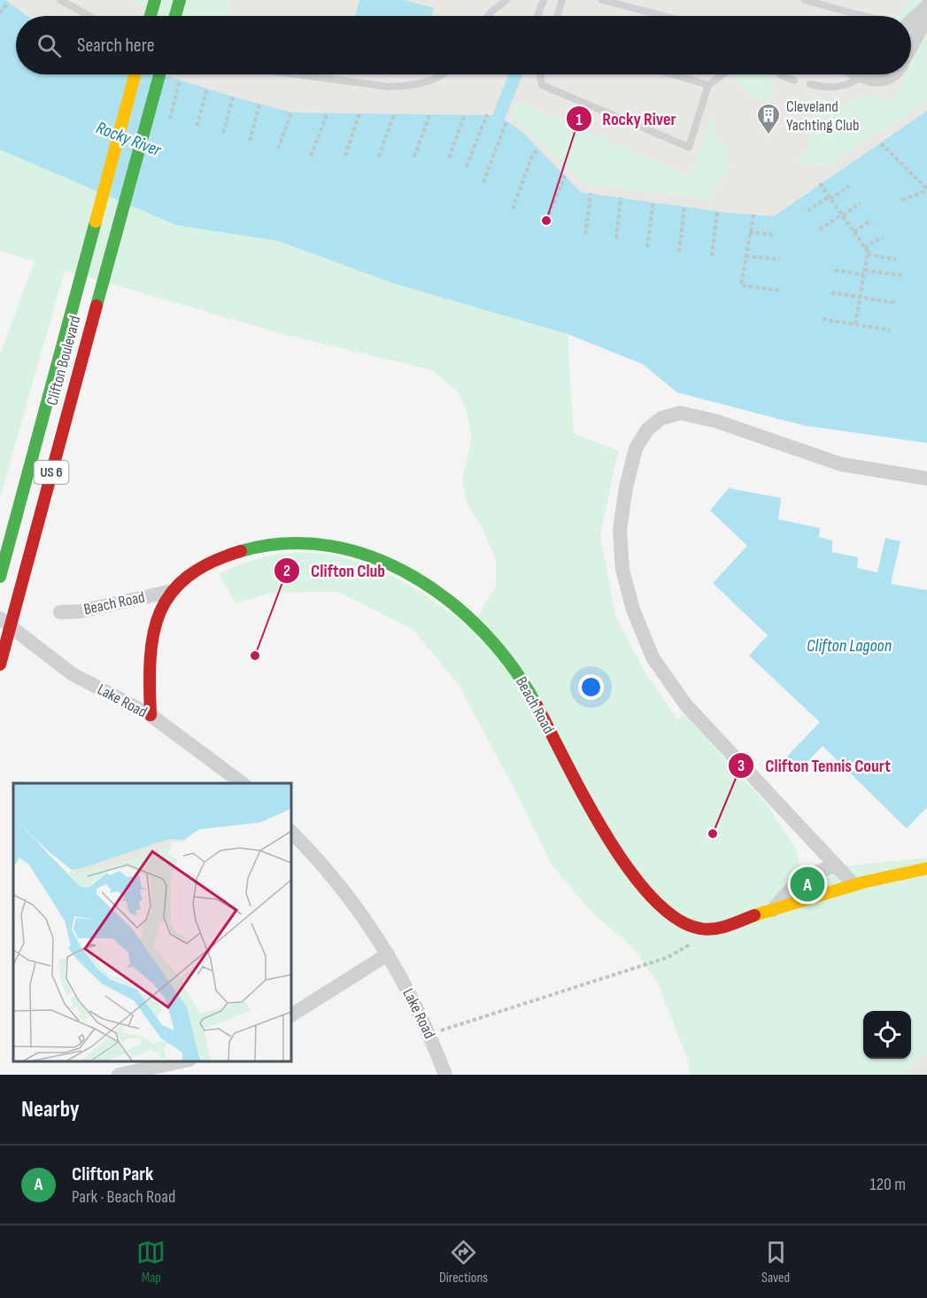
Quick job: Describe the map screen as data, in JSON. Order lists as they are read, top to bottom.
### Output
{
  "streets": {
    "main road": ["Clifton Boulevard", "US 6", "Beach Road"],
    "street": ["Lake Road"]
  },
  "crossings": [
    ["Clifton Boulevard", "Lake Road"],
    ["Beach Road", "Lake Road"]
  ],
  "water": ["Rocky River", "Clifton Lagoon"],
  "places": {
    "building": ["Cleveland Yachting Club"],
    "other": ["Rocky River", "Clifton Club", "Clifton Tennis Court"]
  },
  "page": {
    "search": "Search here",
    "pins": "A",
    "heading": "Nearby",
    "list": [
      {
        "mark": "A",
        "name": "Clifton Park",
        "note": "Park · Beach Road",
        "value": "120 m"
      }
    ],
    "nav": ["Map", "Directions", "Saved"]
  }
}
